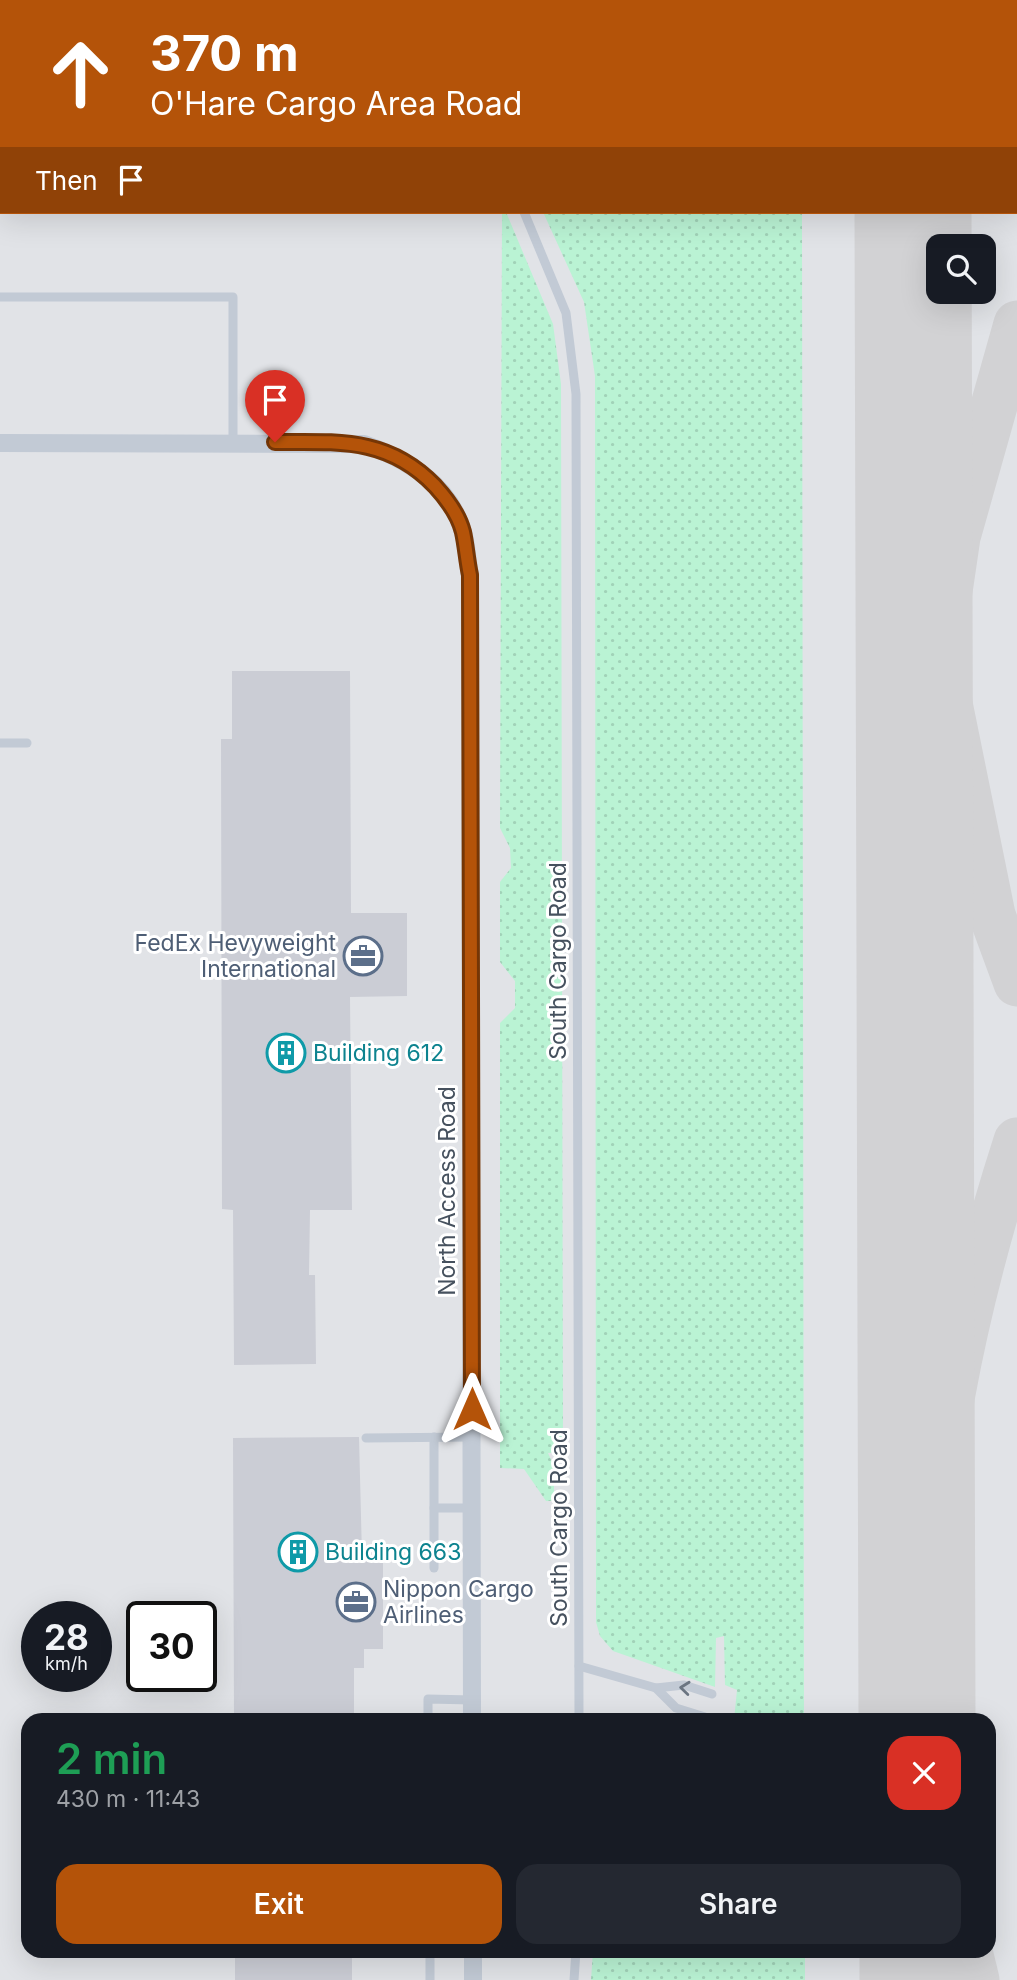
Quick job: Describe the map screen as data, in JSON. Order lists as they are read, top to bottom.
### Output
{
  "streets": {
    "street": ["North Access Road"],
    "lane": ["South Cargo Road"]
  },
  "places": {
    "office": ["FedEx Hevyweight International", "Nippon Cargo Airlines"],
    "building": ["Building 612", "Building 663"]
  },
  "page": {
    "turn": ["370 m", "O'Hare Cargo Area Road"],
    "then": "Then",
    "speed": "28 km/h",
    "limit": "30",
    "heading": ["2 min", "430 m · 11:43"],
    "buttons": ["Exit", "Share"]
  }
}
